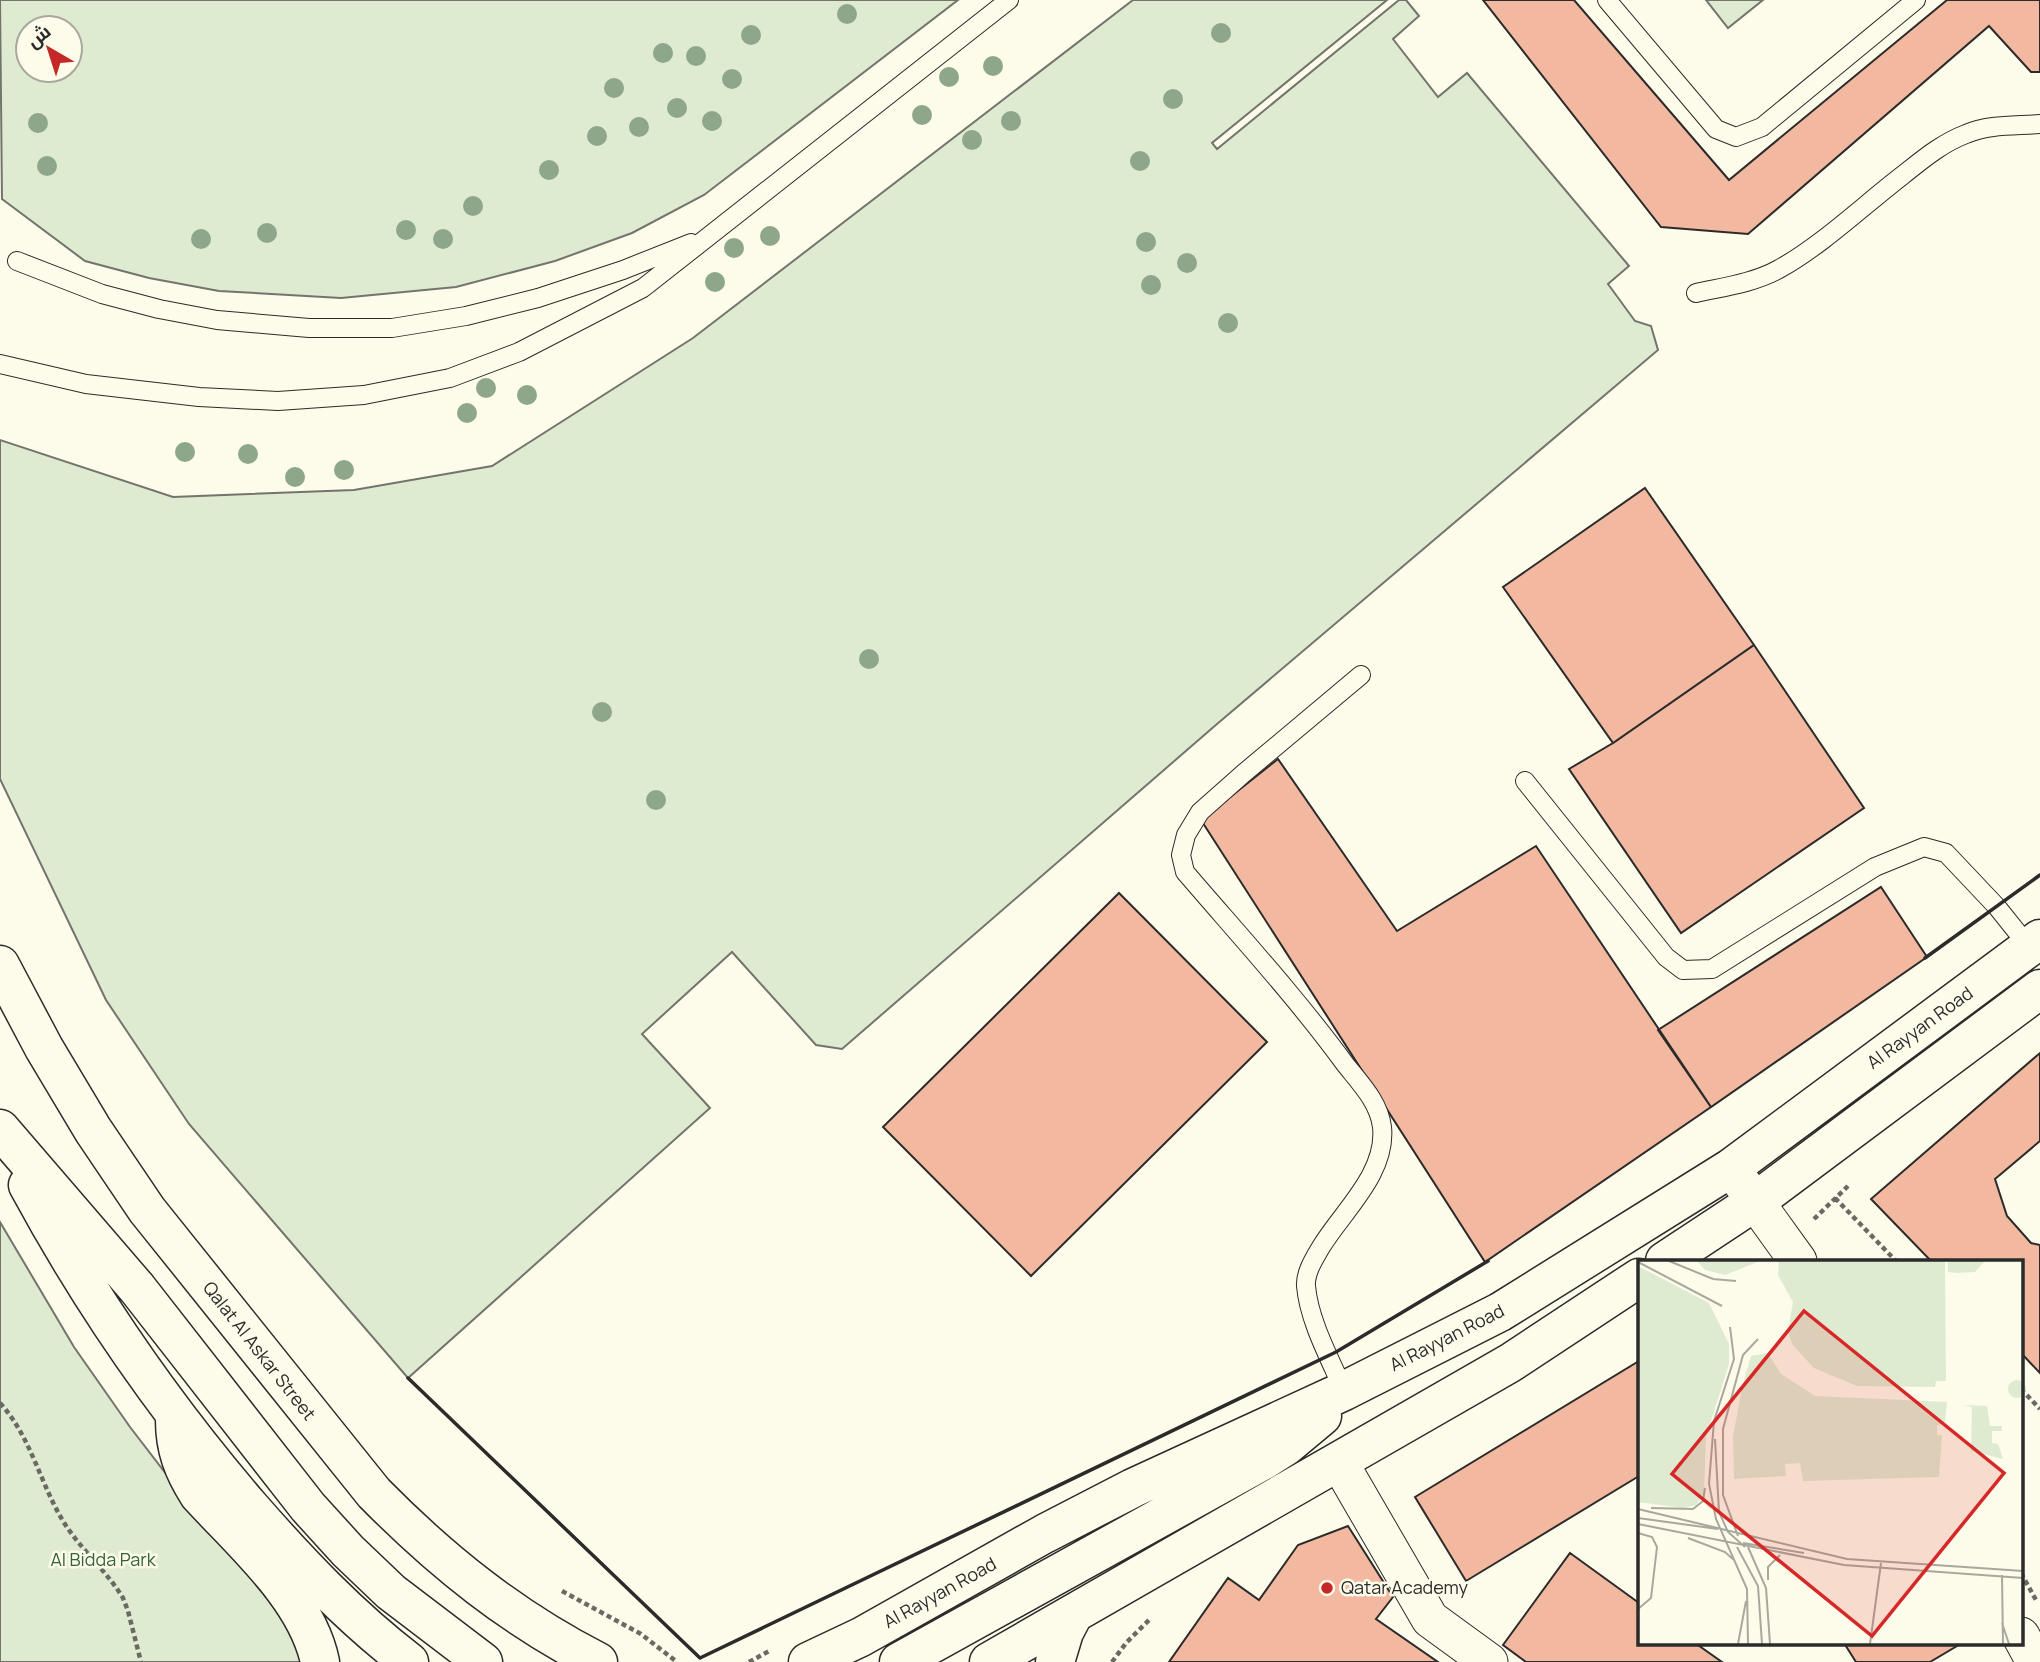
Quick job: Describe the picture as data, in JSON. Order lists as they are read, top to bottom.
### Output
{
  "streets": {
    "main road": ["Al Rayyan Road", "Qalat Al Askar Street"]
  },
  "parks": ["Al Bidda Park"],
  "places": ["Qatar Academy"],
  "north": "top left"
}
